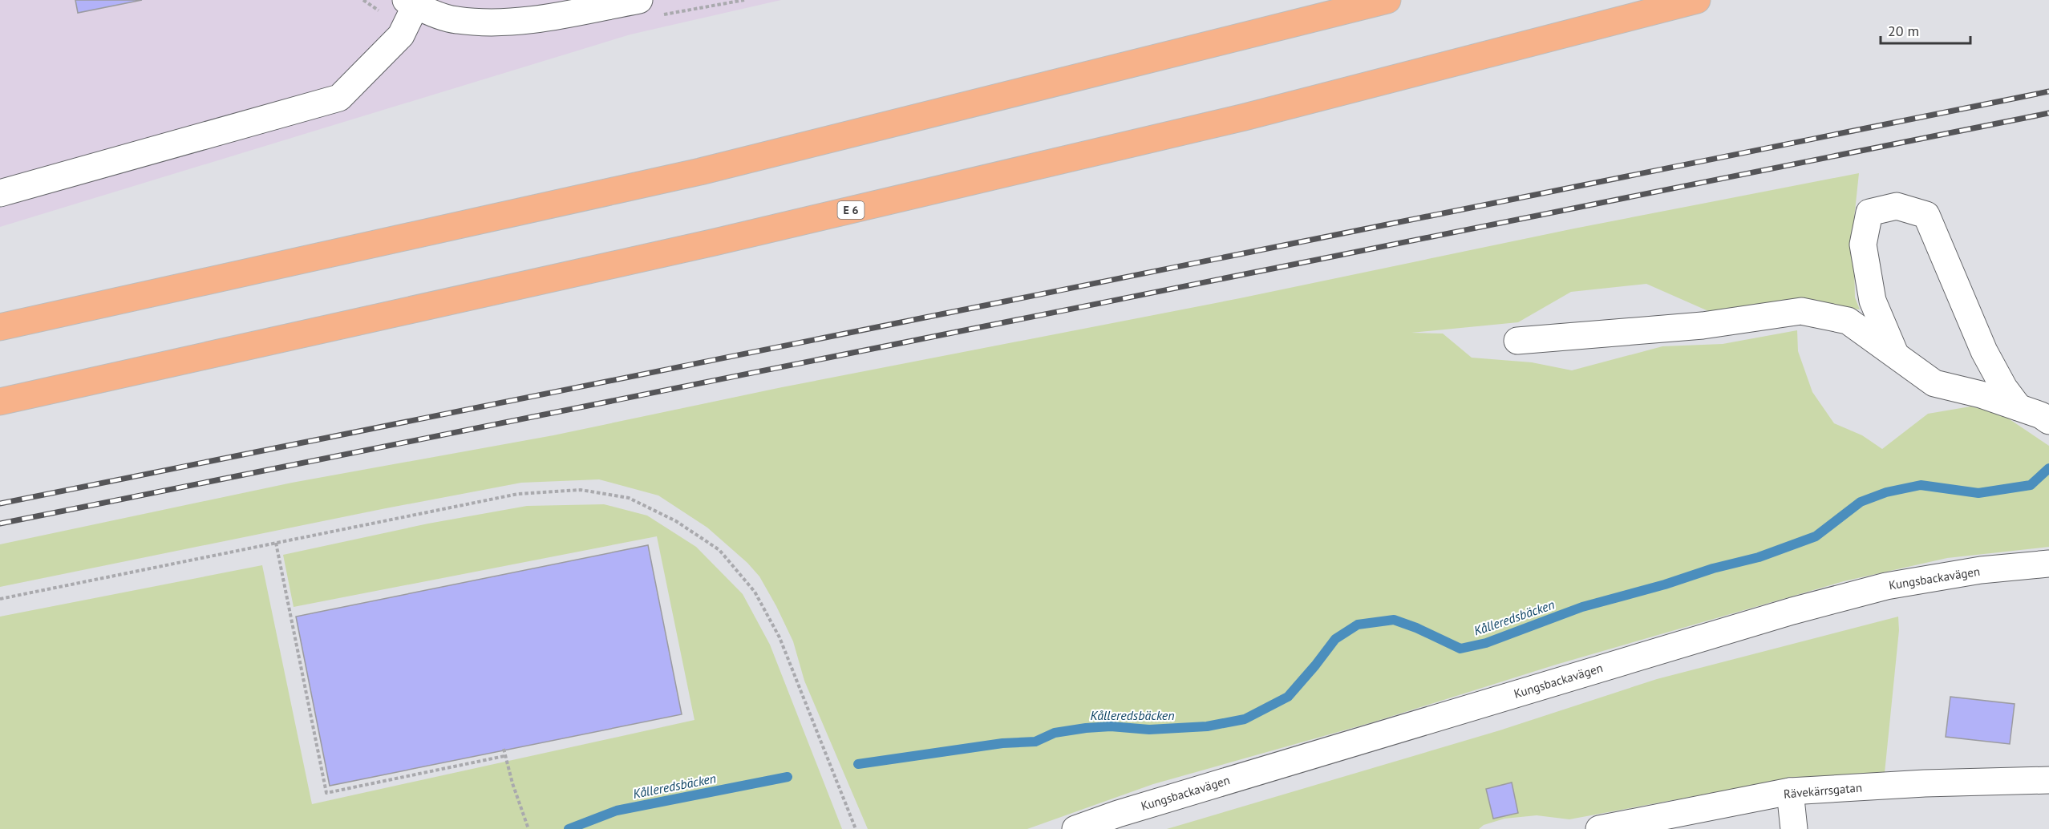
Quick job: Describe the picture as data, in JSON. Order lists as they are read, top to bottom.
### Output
{
  "streets": {
    "highway": ["E 6"],
    "street": ["Kungsbackavägen", "Rävekärrsgatan"]
  },
  "water": ["Kålleredsbäcken"],
  "scale_bar": "20 m"
}
